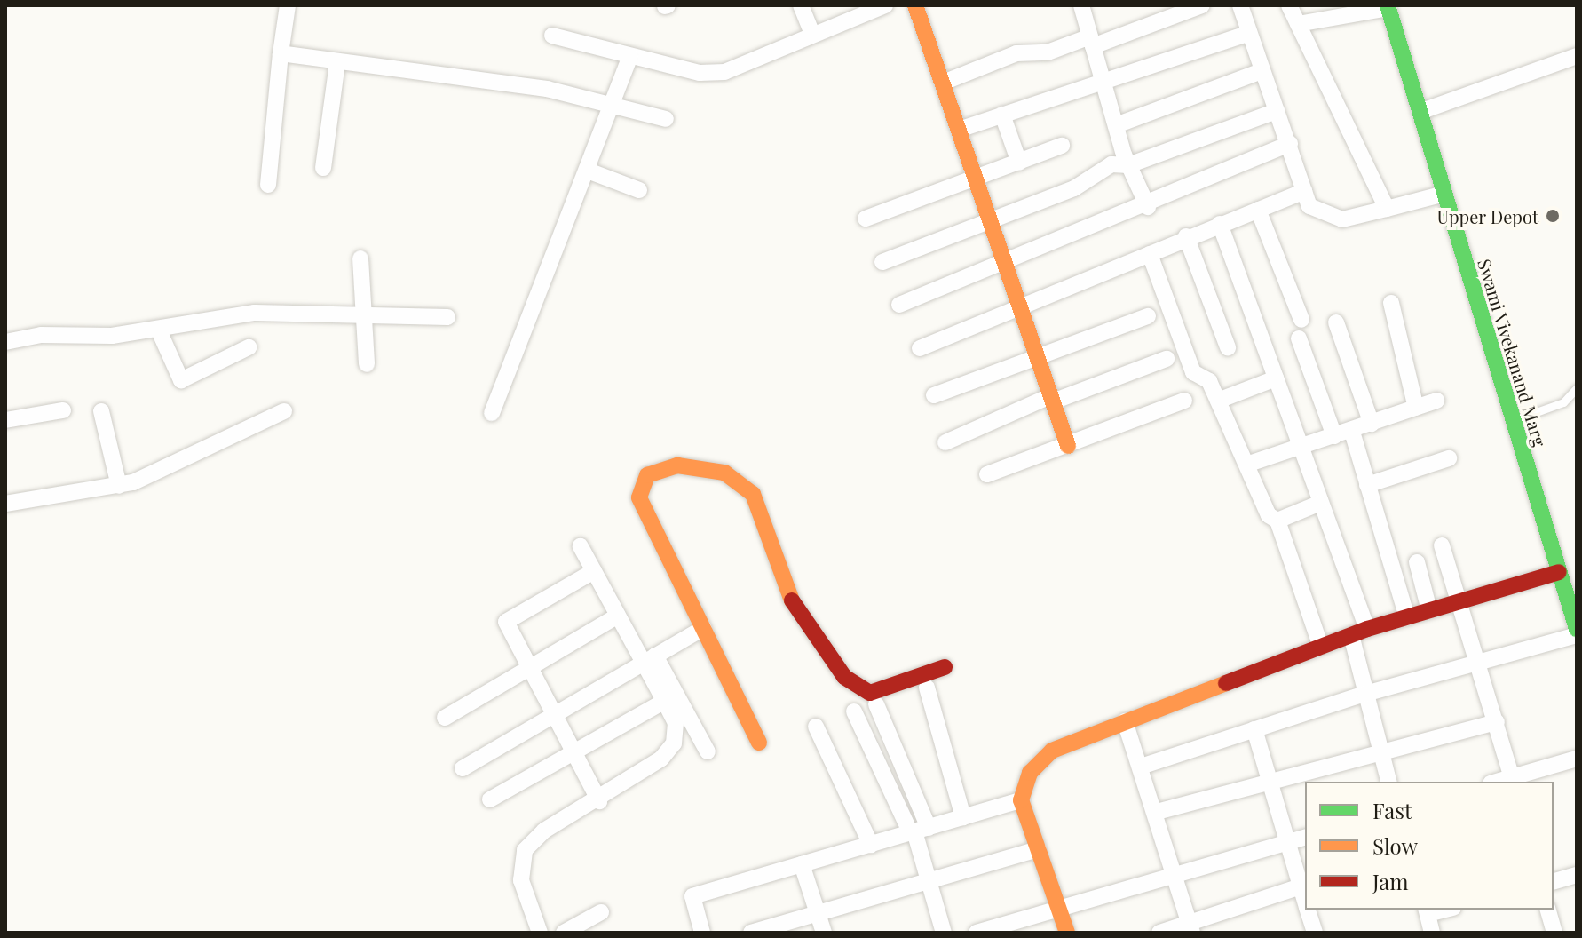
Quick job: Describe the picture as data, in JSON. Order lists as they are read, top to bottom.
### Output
{
  "streets": {
    "street": ["Swami Vivekanand Marg"]
  },
  "places": ["Upper Depot"],
  "legend": ["Fast", "Slow", "Jam"]
}
